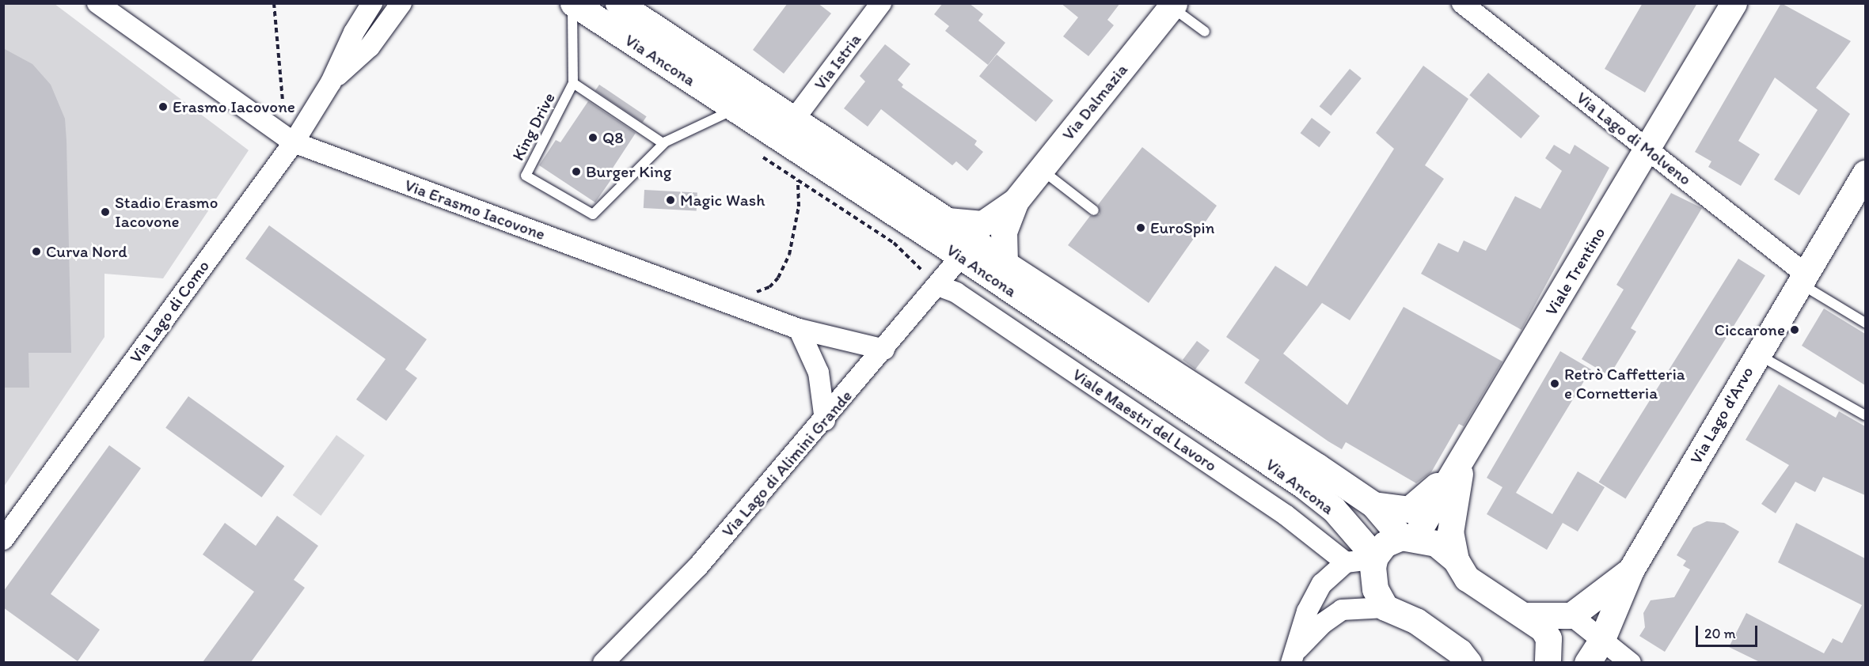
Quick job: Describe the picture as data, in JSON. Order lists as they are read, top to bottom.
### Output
{
  "streets": {
    "street": [
      "Via Ancona",
      "Via Istria",
      "Via Dalmazia",
      "Via Lago di Molveno",
      "Via Erasmo Iacovone",
      "Viale Trentino",
      "Via Lago di Como",
      "Via Lago d'Arvo",
      "Viale Maestri del Lavoro",
      "Via Lago di Alimini Grande"
    ],
    "lane": ["King Drive"]
  },
  "crossings": [
    ["Via Ancona", "Via Istria"],
    ["Via Ancona", "Via Dalmazia"],
    ["Via Ancona", "Viale Trentino"],
    ["Via Ancona", "Via Lago di Alimini Grande"],
    ["Via Lago di Molveno", "Viale Trentino"],
    ["Via Lago di Molveno", "Via Lago d'Arvo"],
    ["Via Erasmo Iacovone", "Via Lago di Como"],
    ["Via Erasmo Iacovone", "Via Lago di Alimini Grande"],
    ["Viale Maestri del Lavoro", "Via Lago di Alimini Grande"]
  ],
  "places": [
    "Erasmo Iacovone",
    "Q8",
    "Burger King",
    "Magic Wash",
    "Stadio Erasmo Iacovone",
    "EuroSpin",
    "Curva Nord",
    "Ciccarone",
    "Retrò Caffetteria e Cornetteria"
  ],
  "scale_bar": "20 m"
}
